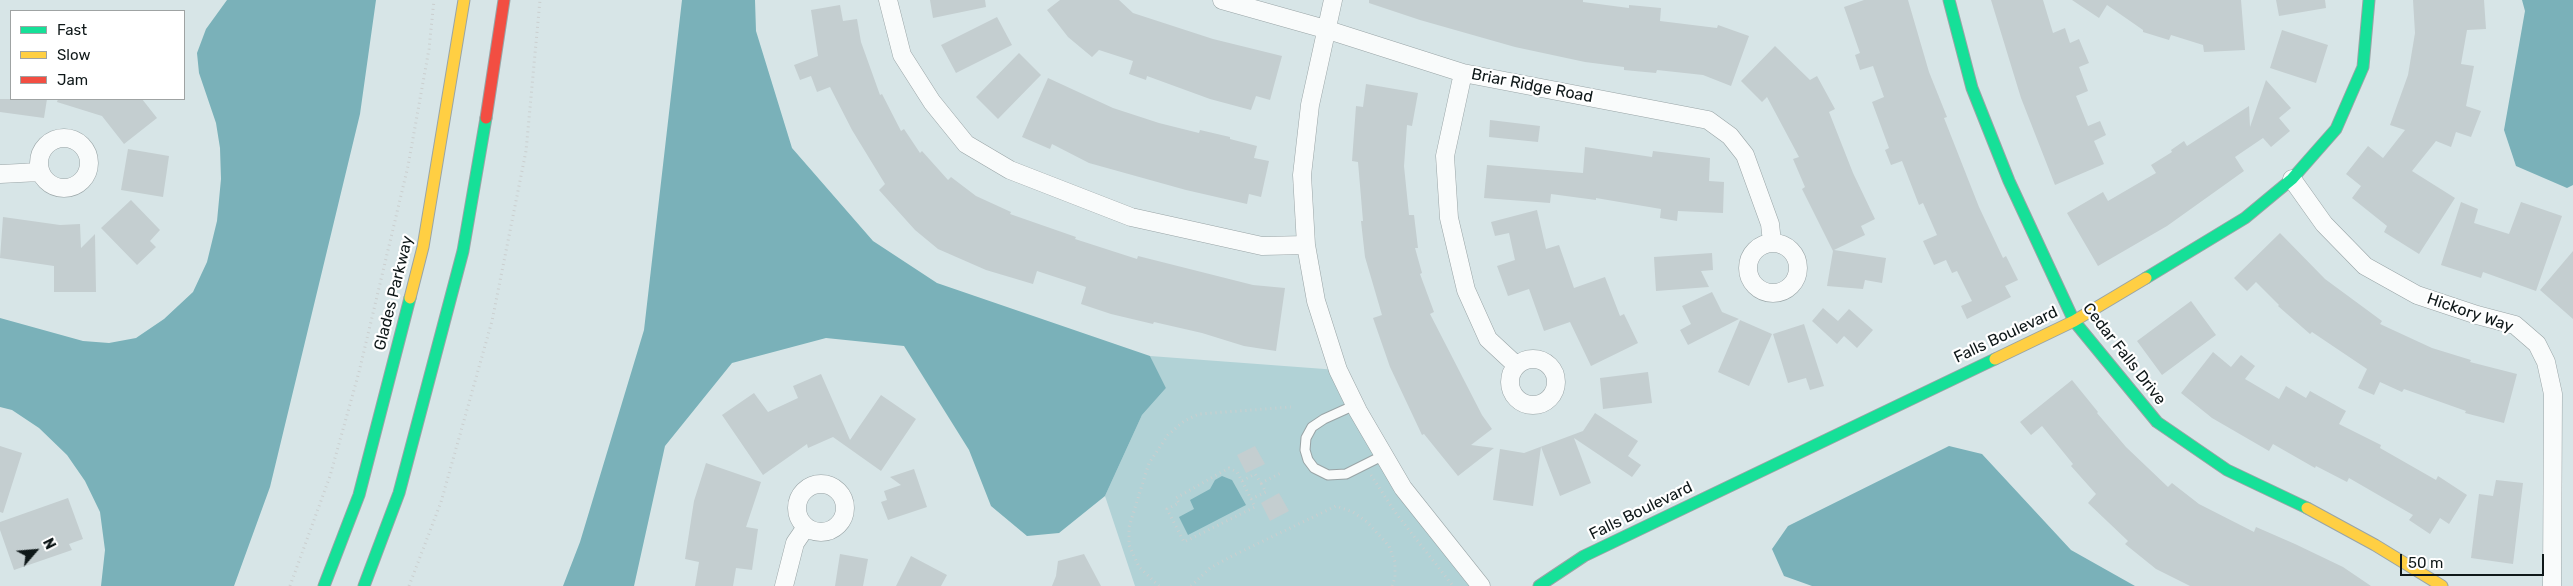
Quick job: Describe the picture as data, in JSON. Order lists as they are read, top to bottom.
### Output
{
  "streets": {
    "street": [
      "Briar Ridge Road",
      "Glades Parkway",
      "Hickory Way",
      "Falls Boulevard",
      "Cedar Falls Drive"
    ]
  },
  "crossings": [
    ["Hickory Way", "Falls Boulevard"],
    ["Falls Boulevard", "Cedar Falls Drive"]
  ],
  "legend": ["Fast", "Slow", "Jam"],
  "scale_bar": "50 m",
  "north": "top right"
}
